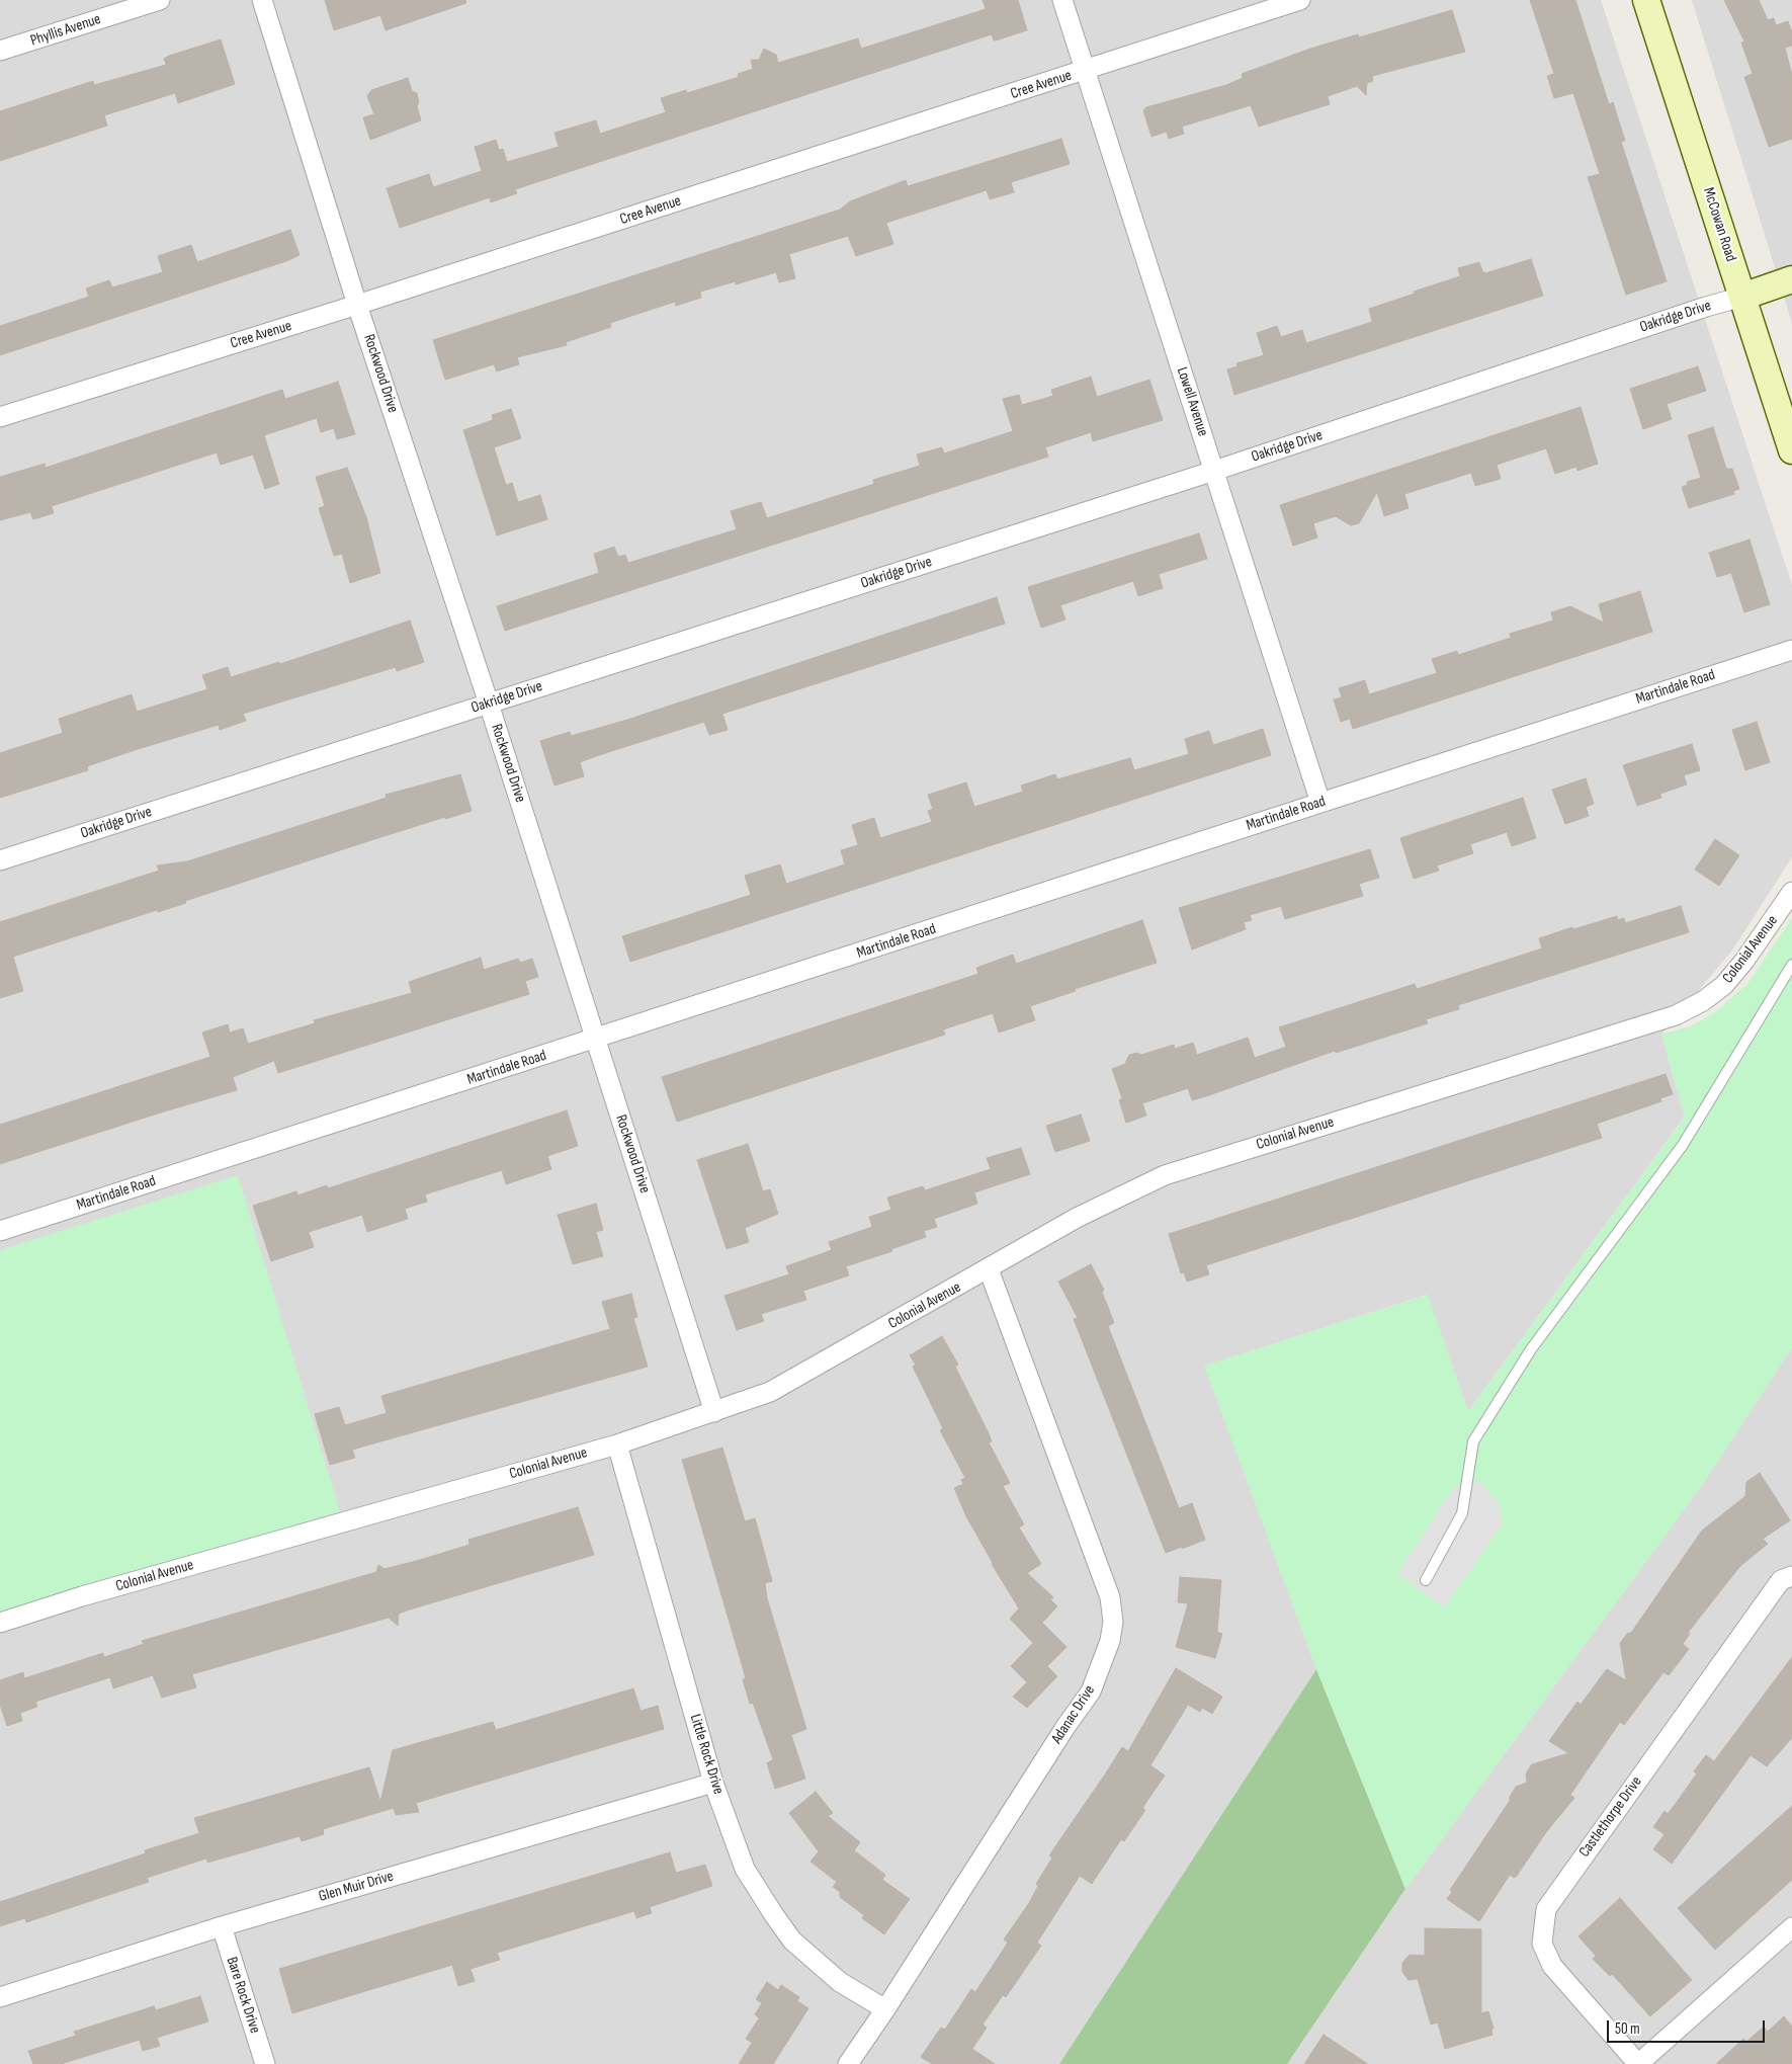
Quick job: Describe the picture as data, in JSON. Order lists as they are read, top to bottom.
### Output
{
  "streets": {
    "street": [
      "Phyllis Avenue",
      "Cree Avenue",
      "McCowan Road",
      "Oakridge Drive",
      "Rockwood Drive",
      "Lowell Avenue",
      "Martindale Road",
      "Colonial Avenue",
      "Adanac Drive",
      "Little Rock Drive",
      "Castlethorpe Drive",
      "Glen Muir Drive",
      "Bare Rock Drive"
    ]
  },
  "crossings": [
    ["Cree Avenue", "Rockwood Drive"],
    ["Cree Avenue", "Lowell Avenue"],
    ["McCowan Road", "Oakridge Drive"],
    ["Oakridge Drive", "Rockwood Drive"],
    ["Oakridge Drive", "Lowell Avenue"],
    ["Rockwood Drive", "Martindale Road"],
    ["Rockwood Drive", "Colonial Avenue"],
    ["Lowell Avenue", "Martindale Road"],
    ["Colonial Avenue", "Adanac Drive"],
    ["Colonial Avenue", "Little Rock Drive"],
    ["Adanac Drive", "Little Rock Drive"],
    ["Little Rock Drive", "Glen Muir Drive"],
    ["Glen Muir Drive", "Bare Rock Drive"]
  ],
  "scale_bar": "50 m"
}
